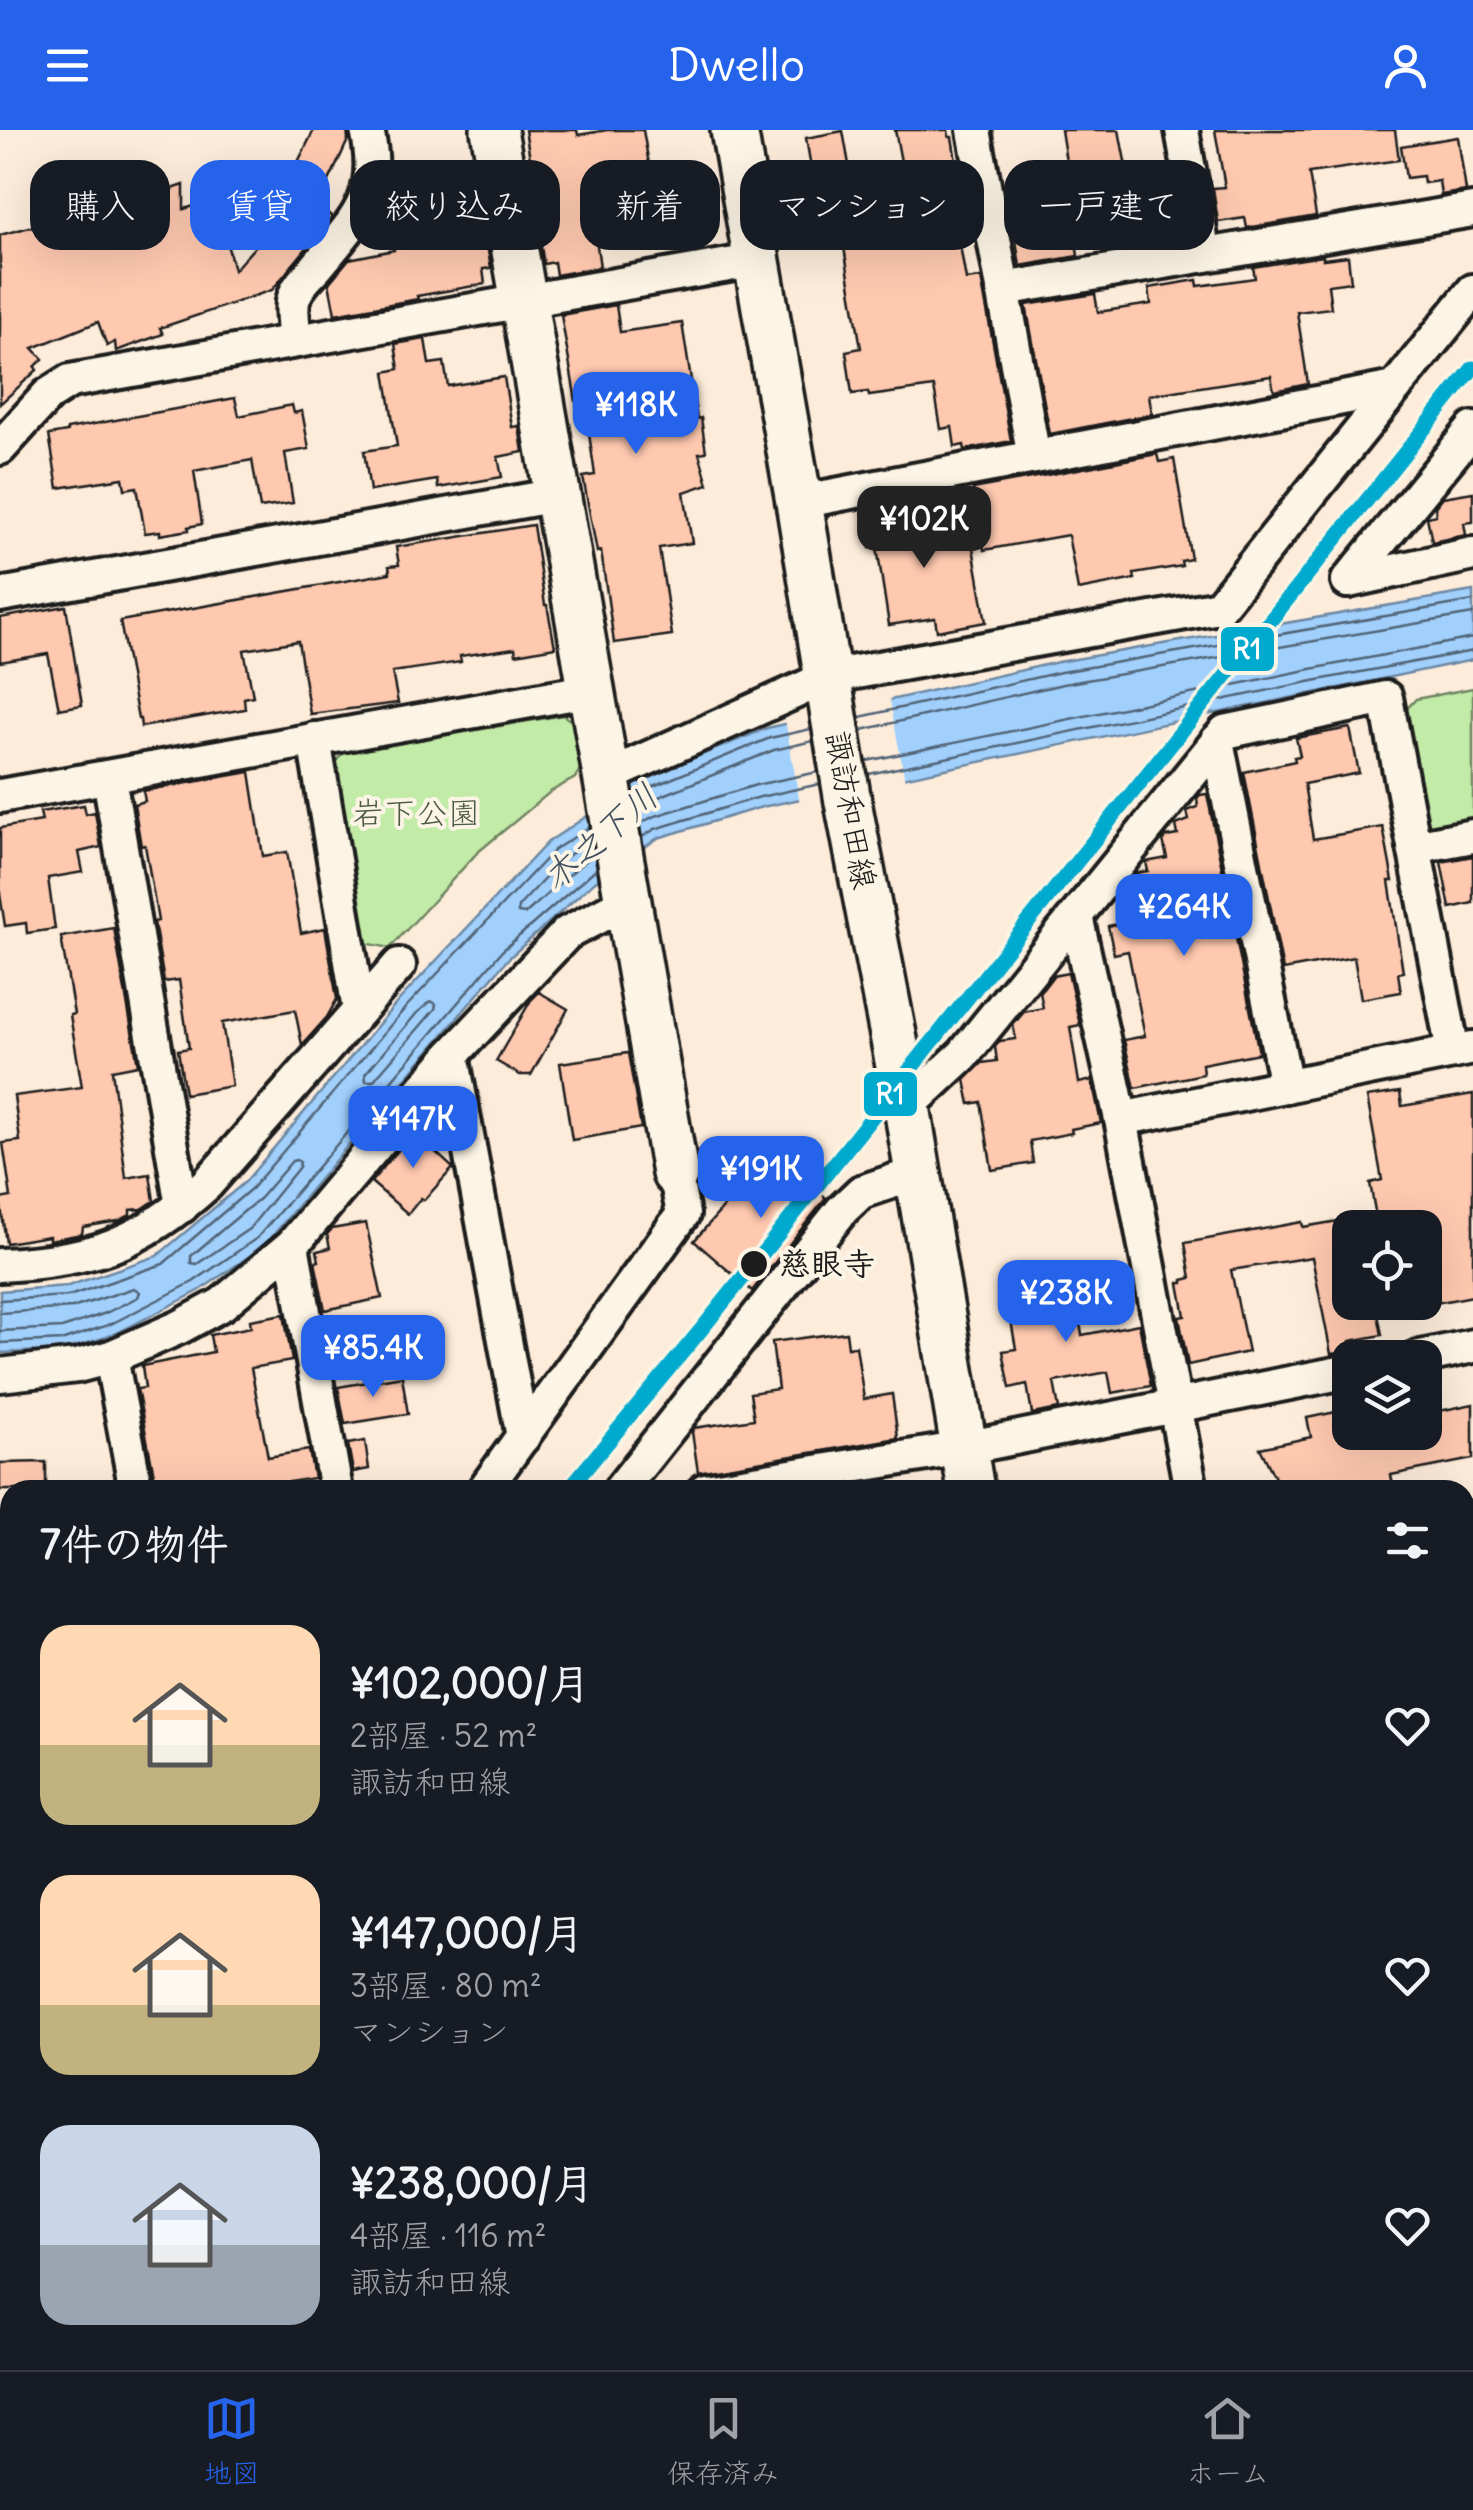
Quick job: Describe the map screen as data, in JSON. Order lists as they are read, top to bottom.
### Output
{
  "streets": {
    "street": ["諏訪和田線"]
  },
  "water": ["木之下川"],
  "parks": ["岩下公園"],
  "places": ["慈眼寺"],
  "lines": ["transit line R1"],
  "page": {
    "header": "Dwello",
    "chip": [
      "購入",
      "賃貸",
      "絞り込み",
      "新着",
      "マンション",
      "一戸建て"
    ],
    "price": [
      "¥118K",
      "¥102K",
      "¥264K",
      "¥147K",
      "¥191K",
      "¥238K",
      "¥85.4K"
    ],
    "heading": "7件の物件",
    "list": [
      {
        "name": "¥102,000/月",
        "note": "2部屋 · 52 m² · 諏訪和田線"
      },
      {
        "name": "¥147,000/月",
        "note": "3部屋 · 80 m² · マンション"
      },
      {
        "name": "¥238,000/月",
        "note": "4部屋 · 116 m² · 諏訪和田線"
      }
    ],
    "tabs": ["地図", "保存済み", "ホーム"]
  }
}
